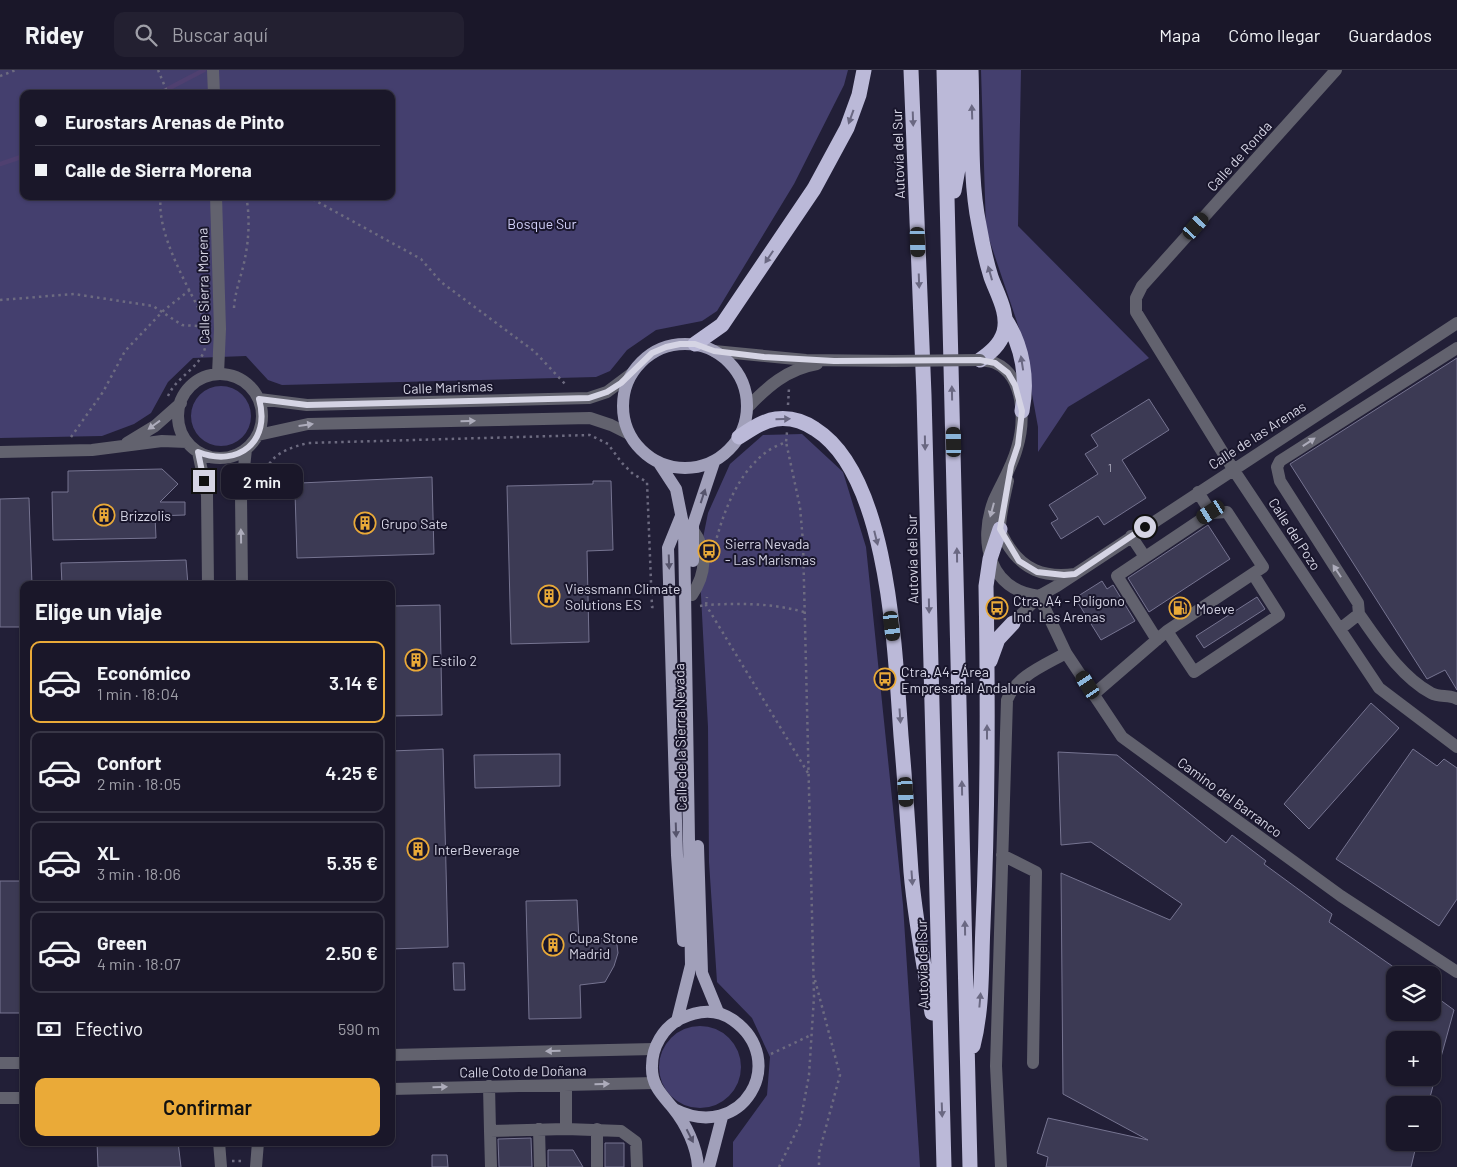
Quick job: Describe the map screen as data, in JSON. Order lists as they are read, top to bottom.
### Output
{
  "streets": {
    "highway": ["Autovía del Sur"],
    "main road": ["Calle de la Sierra Nevada"],
    "street": [
      "Calle de Ronda",
      "Calle Sierra Morena",
      "Calle Marismas",
      "Calle de las Arenas",
      "Calle del Pozo",
      "Camino del Barranco",
      "Calle Coto de Doñana"
    ]
  },
  "crossings": [
    ["Calle de Ronda", "Calle del Pozo"],
    ["Calle Sierra Morena", "Calle Marismas"],
    ["Calle Marismas", "Calle de la Sierra Nevada"],
    ["Calle de las Arenas", "Calle del Pozo"],
    ["Calle de las Arenas", "Camino del Barranco"],
    ["Calle de la Sierra Nevada", "Calle Coto de Doñana"]
  ],
  "parks": ["Bosque Sur"],
  "places": {
    "building": [
      "Brizzolis",
      "Grupo Sate",
      "Viessmann Climate Solutions ES",
      "Estilo 2",
      "InterBeverage",
      "Cupa Stone Madrid"
    ],
    "bus stop": ["Sierra Nevada - Las Marismas", "Ctra. A4 - Polígono Ind. Las Arenas", "Ctra. A4 - Área Empresarial Andalucía"],
    "fuel station": ["Moeve"]
  },
  "house_numbers": ["1"],
  "page": {
    "header": "Ridey",
    "search": "Buscar aquí",
    "nav": ["Mapa", "Cómo llegar", "Guardados"],
    "banner": ["Eurostars Arenas de Pinto", "Calle de Sierra Morena"],
    "bubble": "2 min",
    "heading": "Elige un viaje",
    "list": [
      {
        "name": "Económico",
        "note": "1 min · 18:04",
        "value": "3.14 €"
      },
      {
        "name": "Confort",
        "note": "2 min · 18:05",
        "value": "4.25 €"
      },
      {
        "name": "XL",
        "note": "3 min · 18:06",
        "value": "5.35 €"
      },
      {
        "name": "Green",
        "note": "4 min · 18:07",
        "value": "2.50 €"
      }
    ],
    "map_buttons": ["+", "−"],
    "pay": ["Efectivo", "590 m"],
    "buttons": "Confirmar"
  }
}
